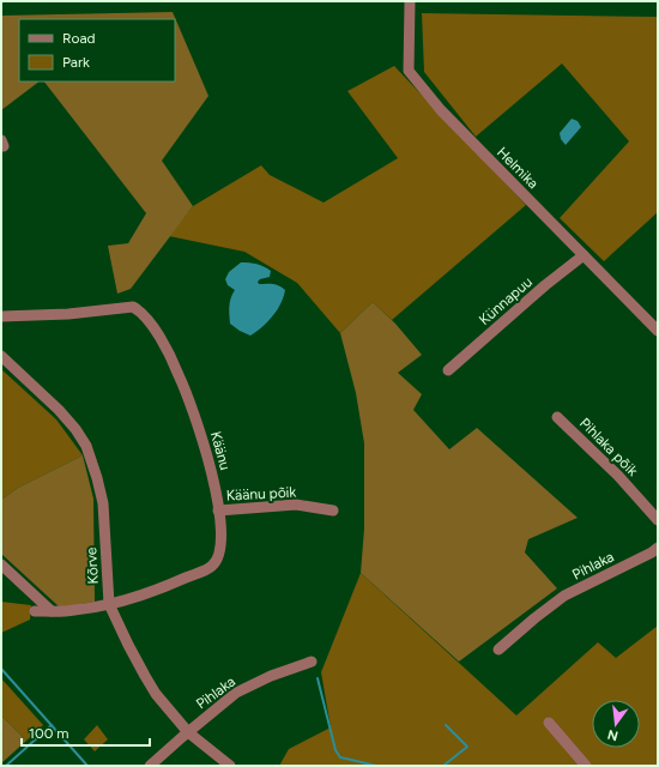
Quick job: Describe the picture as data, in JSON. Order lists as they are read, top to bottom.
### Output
{
  "streets": {
    "street": [
      "Helmika",
      "Künnapuu",
      "Pihlaka põik",
      "Käänu",
      "Käänu põik",
      "Kõrve",
      "Pihlaka"
    ]
  },
  "crossings": [
    ["Helmika", "Künnapuu"],
    ["Käänu", "Käänu põik"],
    ["Käänu", "Kõrve"],
    ["Kõrve", "Pihlaka"]
  ],
  "legend": ["Road", "Park"],
  "scale_bar": "100 m",
  "north": "bottom"
}
